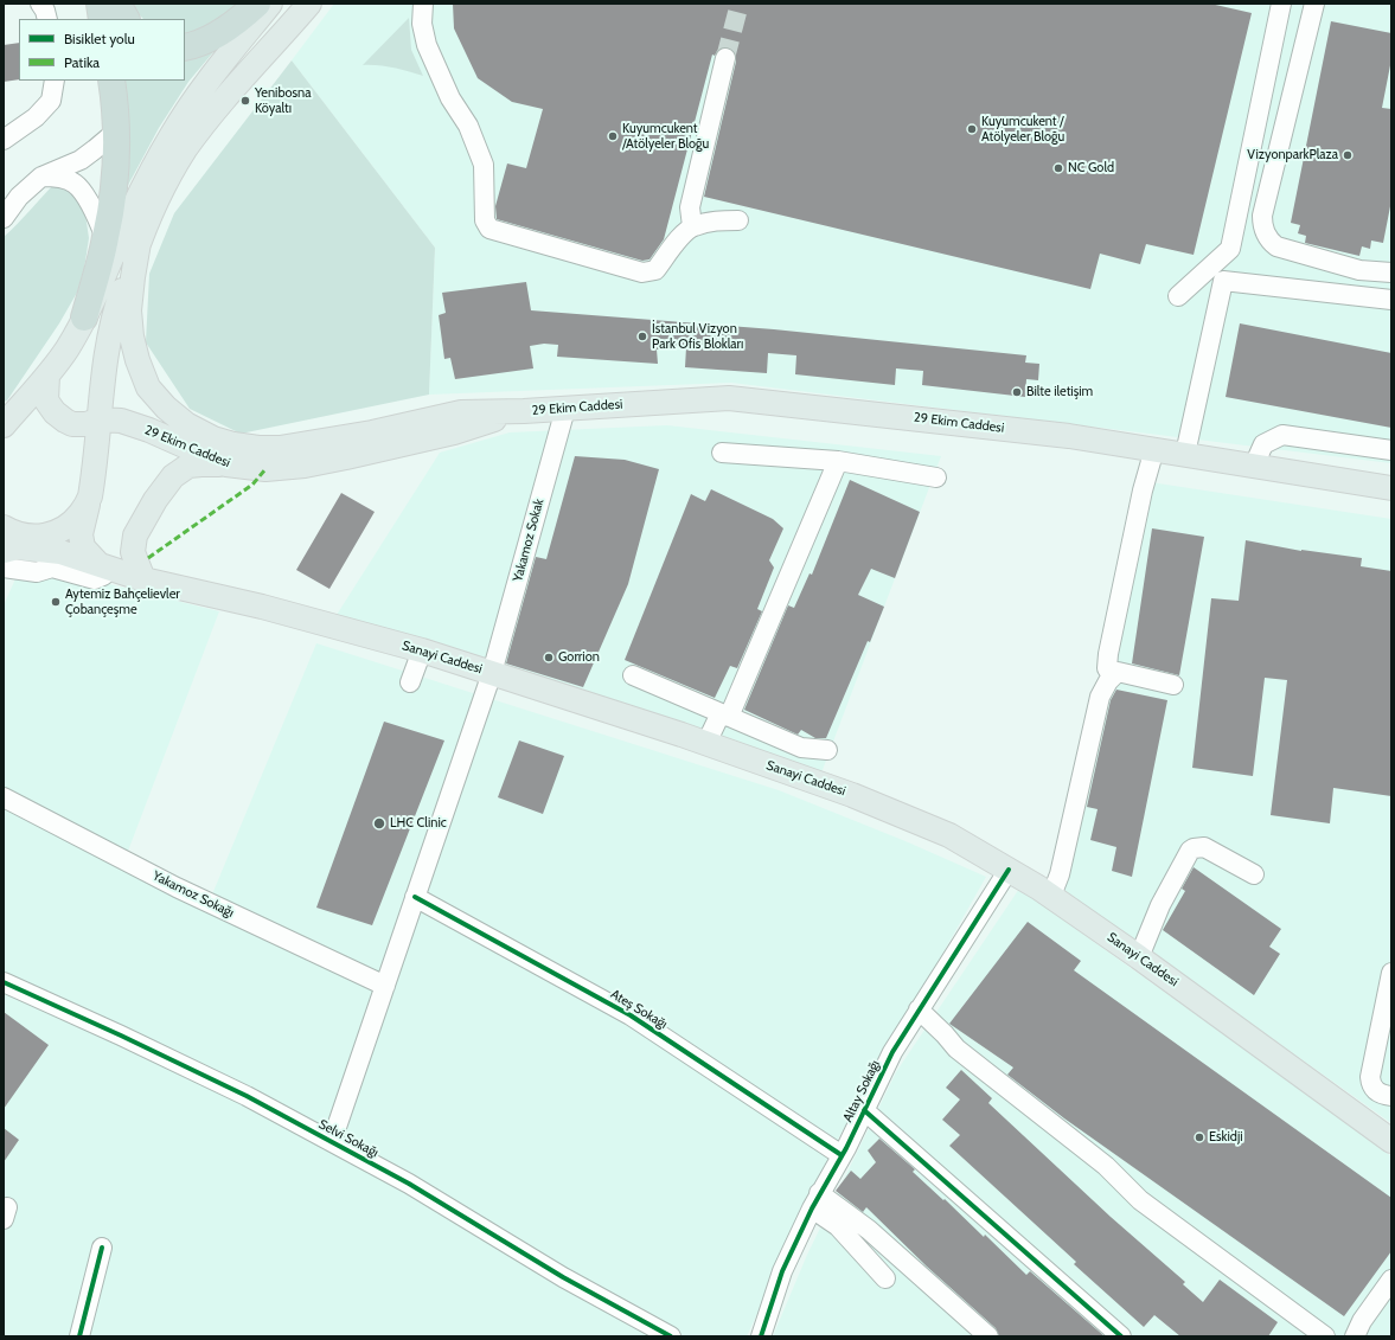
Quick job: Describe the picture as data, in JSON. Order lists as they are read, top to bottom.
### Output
{
  "streets": {
    "main road": ["29 Ekim Caddesi", "Sanayi Caddesi"],
    "street": [
      "Yakamoz Sokak",
      "Yakamoz Sokağı",
      "Ateş Sokağı",
      "Altay Sokağı",
      "Selvi Sokağı"
    ]
  },
  "crossings": [
    ["29 Ekim Caddesi", "Yakamoz Sokak"],
    ["Yakamoz Sokak", "Sanayi Caddesi"],
    ["Sanayi Caddesi", "Altay Sokağı"],
    ["Ateş Sokağı", "Altay Sokağı"]
  ],
  "places": [
    "Yenibosna Köyaltı",
    "Kuyumcukent / Atölyeler Bloğu",
    "Kuyumcukent /Atölyeler Bloğu",
    "VizyonparkPlaza",
    "NC Gold",
    "İstanbul Vizyon Park Ofis Blokları",
    "Bilte iletişim",
    "Aytemiz Bahçelievler Çobançeşme",
    "Gorrion",
    "LHC Clinic",
    "Eskidji"
  ],
  "legend": ["Bisiklet yolu", "Patika"]
}
